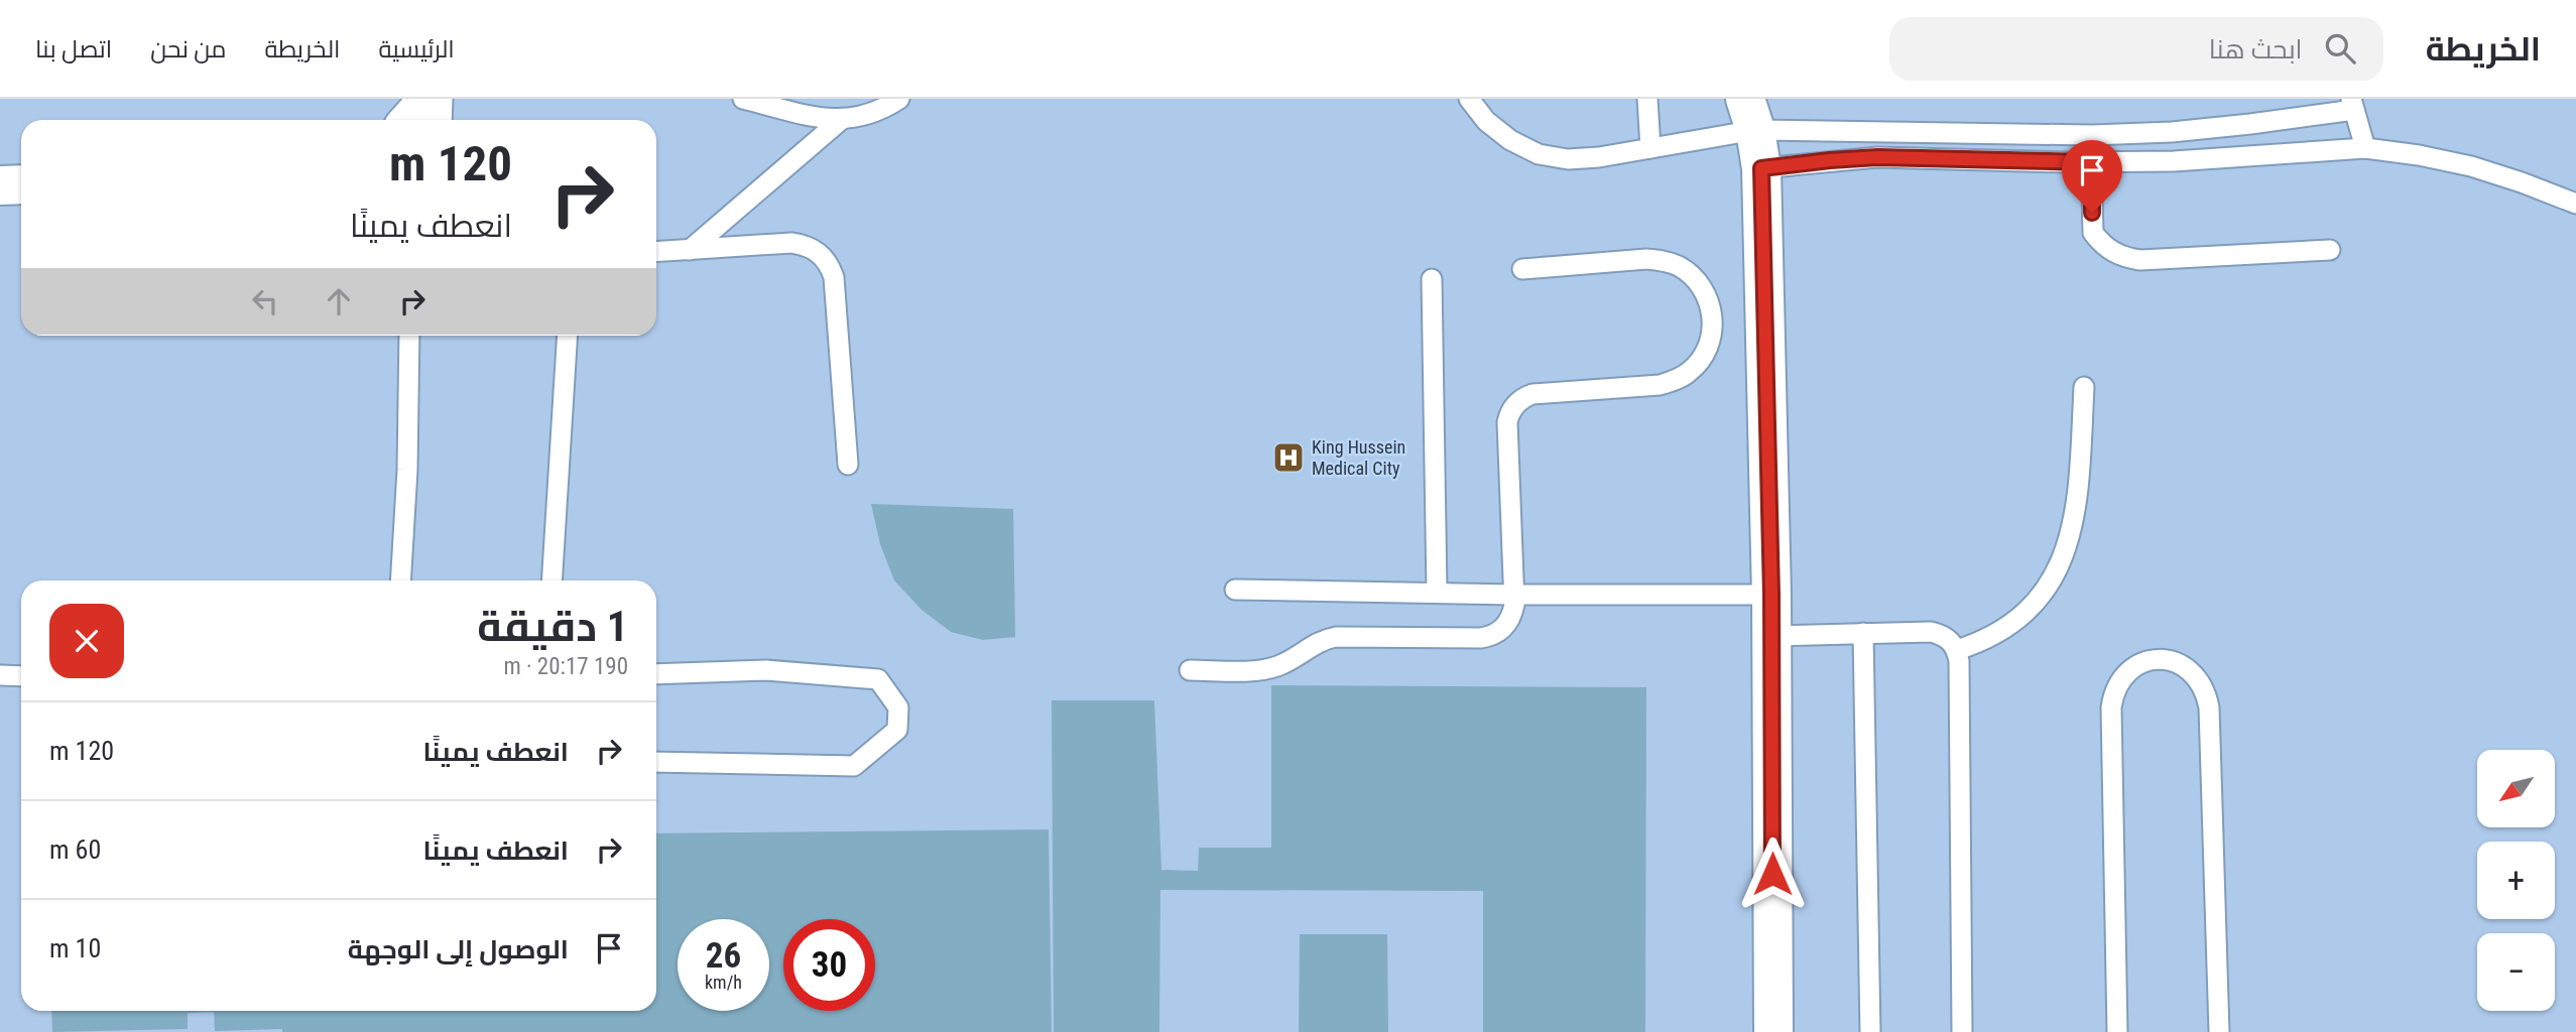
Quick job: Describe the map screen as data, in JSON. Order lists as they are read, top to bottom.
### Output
{
  "places": {
    "hospital": ["King Hussein Medical City"]
  },
  "north": "bottom left",
  "page": {
    "header": "الخريطة",
    "search": "ابحث هنا",
    "nav": [
      "الرئيسية",
      "الخريطة",
      "من نحن",
      "اتصل بنا"
    ],
    "turn": ["120 m", "انعطف يمينًا"],
    "heading": ["1 دقيقة", "190 m · 20:17"],
    "list": [
      {
        "name": "انعطف يمينًا",
        "value": "120 m"
      },
      {
        "name": "انعطف يمينًا",
        "value": "60 m"
      },
      {
        "name": "الوصول إلى الوجهة",
        "value": "10 m"
      }
    ],
    "map_buttons": ["+", "−"],
    "speed": "26 km/h",
    "limit": "30"
  }
}
